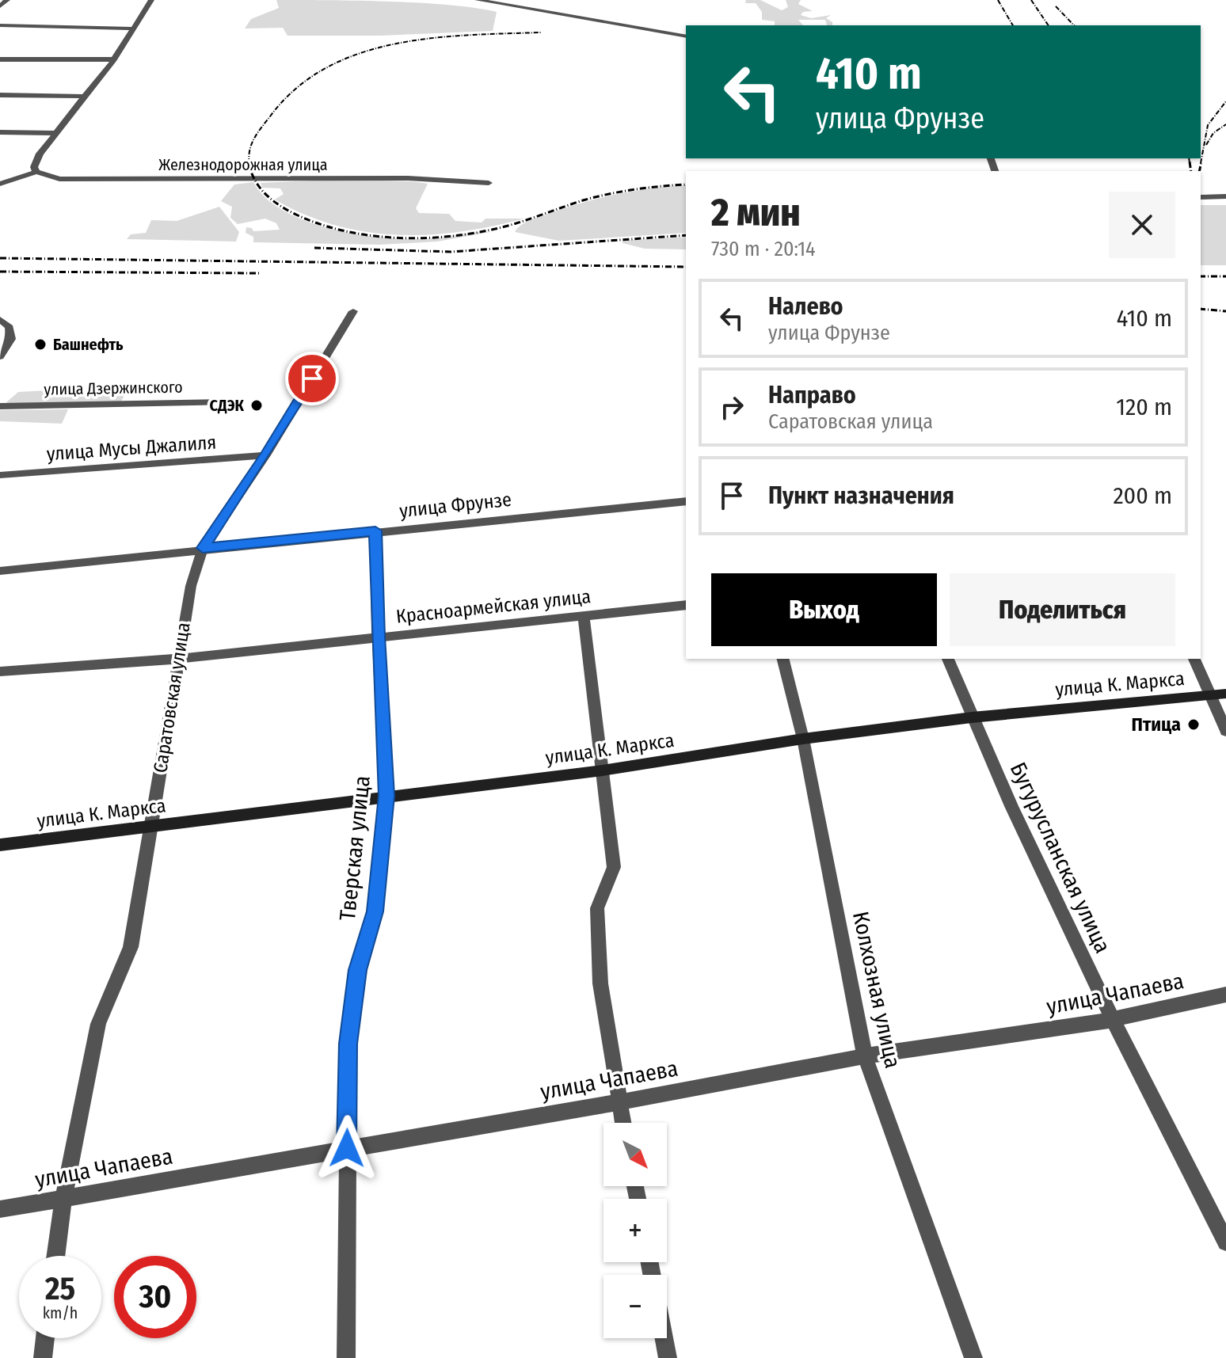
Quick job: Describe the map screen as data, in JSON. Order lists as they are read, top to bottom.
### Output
{
  "streets": {
    "main road": ["улица К. Маркса"],
    "street": [
      "Железнодорожная улица",
      "улица Дзержинского",
      "улица Мусы Джалиля",
      "улица Фрунзе",
      "Красноармейская улица",
      "Саратовская улица",
      "Тверская улица",
      "Бугурусланская улица",
      "Колхозная улица",
      "улица Чапаева"
    ]
  },
  "crossings": [
    ["улица Мусы Джалиля", "Саратовская улица"],
    ["улица Фрунзе", "Саратовская улица"],
    ["улица Фрунзе", "Тверская улица"],
    ["Красноармейская улица", "Саратовская улица"],
    ["Красноармейская улица", "Тверская улица"],
    ["улица К. Маркса", "Саратовская улица"],
    ["улица К. Маркса", "Тверская улица"],
    ["улица К. Маркса", "Бугурусланская улица"],
    ["улица К. Маркса", "Колхозная улица"],
    ["Саратовская улица", "улица Чапаева"],
    ["Тверская улица", "улица Чапаева"],
    ["Бугурусланская улица", "улица Чапаева"],
    ["Колхозная улица", "улица Чапаева"]
  ],
  "places": ["Башнефть", "СДЭК", "Птица"],
  "north": "bottom right",
  "page": {
    "turn": ["410 m", "улица Фрунзе"],
    "heading": ["2 мин", "730 m · 20:14"],
    "list": [
      {
        "name": "Налево",
        "note": "улица Фрунзе",
        "value": "410 m"
      },
      {
        "name": "Направо",
        "note": "Саратовская улица",
        "value": "120 m"
      },
      {
        "name": "Пункт назначения",
        "value": "200 m"
      }
    ],
    "buttons": ["Выход", "Поделиться"],
    "map_buttons": ["+", "−"],
    "speed": "25 km/h",
    "limit": "30"
  }
}
